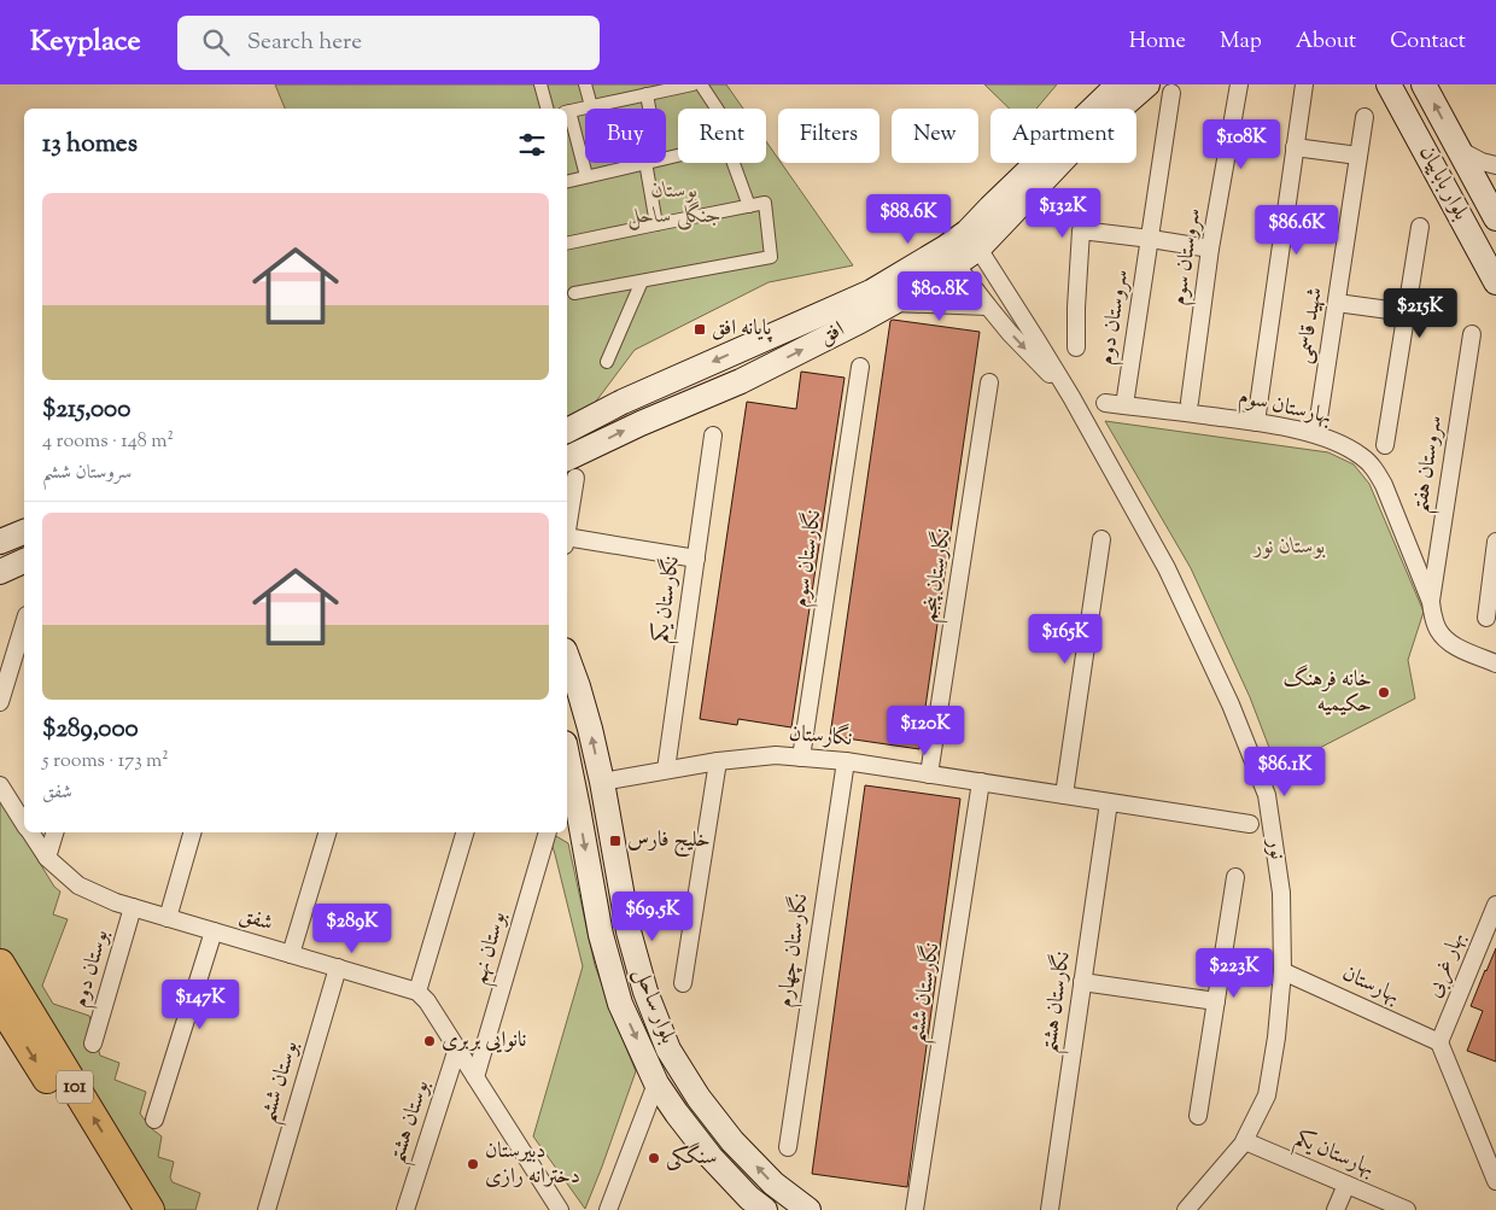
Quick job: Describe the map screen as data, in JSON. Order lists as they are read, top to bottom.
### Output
{
  "streets": {
    "highway": ["101"],
    "main road": ["بلوار باباییان", "افق", "بلوار ساحل"],
    "street": [
      "سروستان سوم",
      "سروستان دوم",
      "شهید قاسمی",
      "بهارستان سوم",
      "سروستان هفتم",
      "نگارستان سوم",
      "نگارستان پنجم",
      "نگارستان یکم",
      "نگارستان",
      "نور",
      "شفق",
      "بوستان نهم",
      "نگارستان چهارم",
      "بهار غربی",
      "بوستان دوم",
      "بهارستان",
      "نگارستان ششم",
      "نگارستان هشتم",
      "بوستان ششم",
      "بوستان هشتم",
      "بهارستان یکم"
    ]
  },
  "crossings": [
    ["سروستان دوم", "بهارستان سوم"],
    ["شهید قاسمی", "بهارستان سوم"],
    ["بهارستان سوم", "سروستان هفتم"],
    ["نگارستان سوم", "نگارستان"],
    ["نگارستان پنجم", "نگارستان"],
    ["نگارستان یکم", "نگارستان"],
    ["نگارستان", "نگارستان چهارم"],
    ["نگارستان", "نگارستان ششم"],
    ["نگارستان", "نگارستان هشتم"],
    ["نگارستان", "بلوار ساحل"],
    ["نور", "بهارستان"],
    ["نور", "بهارستان یکم"],
    ["شفق", "بوستان دوم"],
    ["شفق", "بوستان ششم"],
    ["بهار غربی", "بهارستان"]
  ],
  "parks": ["بوستان جنگلی ساحل", "بوستان نور"],
  "places": {
    "transit": ["پایانه افق", "خلیج فارس"],
    "other": [
      "خانه فرهنگ حکیمیه",
      "نانوایی بربری",
      "سنگکی",
      "دبیرستان دخترانه رازی"
    ]
  },
  "page": {
    "header": "Keyplace",
    "search": "Search here",
    "nav": [
      "Home",
      "Map",
      "About",
      "Contact"
    ],
    "chip": [
      "Buy",
      "Rent",
      "Filters",
      "New",
      "Apartment"
    ],
    "heading": "13 homes",
    "price": [
      "$108K",
      "$132K",
      "$88.6K",
      "$86.6K",
      "$80.8K",
      "$215K",
      "$165K",
      "$120K",
      "$86.1K",
      "$69.5K",
      "$289K",
      "$223K",
      "$147K"
    ],
    "list": [
      {
        "name": "$215,000",
        "note": "4 rooms · 148 m² · سروستان ششم"
      },
      {
        "name": "$289,000",
        "note": "5 rooms · 173 m² · شفق"
      }
    ]
  }
}
